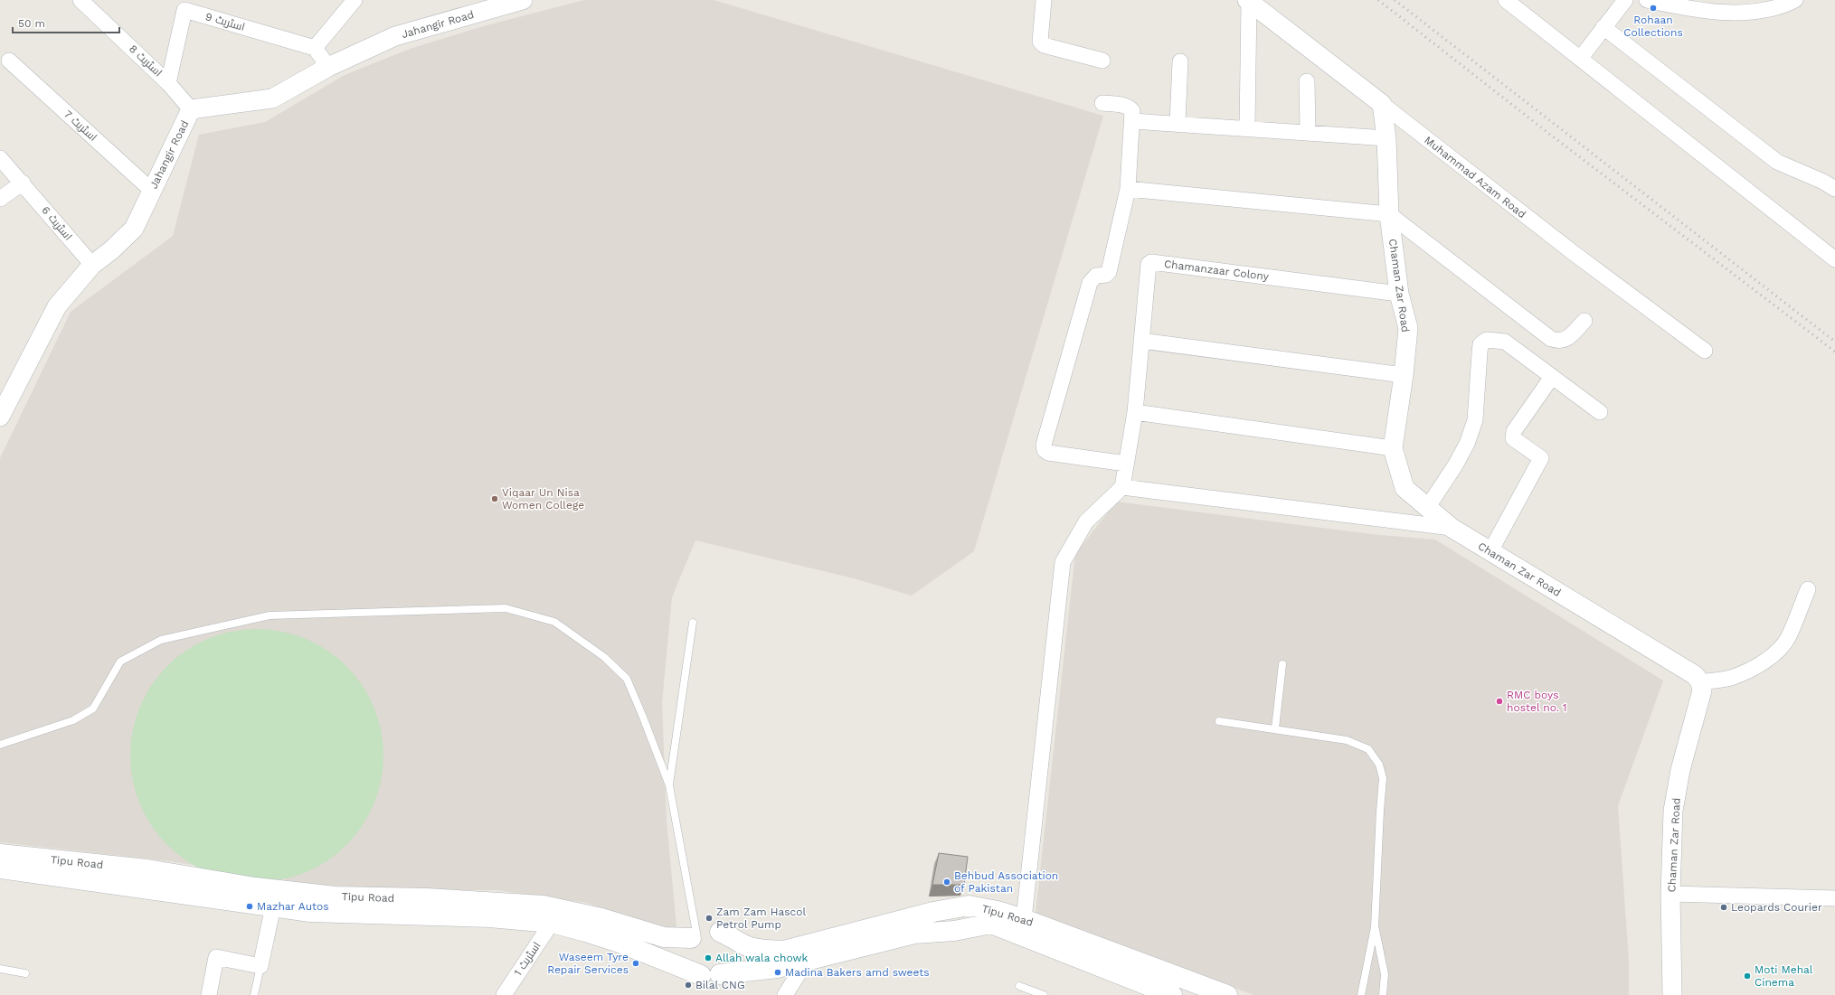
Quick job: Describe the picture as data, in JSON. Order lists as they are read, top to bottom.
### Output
{
  "streets": {
    "main road": ["Tipu Road"],
    "street": [
      "اسٹریٹ 9",
      "Jahangir Road",
      "اسٹریٹ 8",
      "اسٹریٹ 7",
      "Muhammad Azam Road",
      "اسٹریٹ 6",
      "Chamanzaar Colony",
      "Chaman Zar Road",
      "اسٹریٹ 1"
    ]
  },
  "crossings": [
    ["اسٹریٹ 9", "اسٹریٹ 8"],
    ["Jahangir Road", "اسٹریٹ 8"],
    ["Jahangir Road", "اسٹریٹ 7"],
    ["Jahangir Road", "اسٹریٹ 6"],
    ["Muhammad Azam Road", "Chaman Zar Road"],
    ["Chamanzaar Colony", "Chaman Zar Road"]
  ],
  "places": [
    "Rohaan Collections",
    "Viqaar Un Nisa Women College",
    "RMC boys hostel no. 1",
    "Behbud Association of Pakistan",
    "Mazhar Autos",
    "Leopards Courier",
    "Zam Zam Hascol Petrol Pump",
    "Allah wala chowk",
    "Waseem Tyre Repair Services",
    "Madina Bakers amd sweets",
    "Moti Mehal Cinema",
    "Bilal CNG"
  ],
  "scale_bar": "50 m"
}
